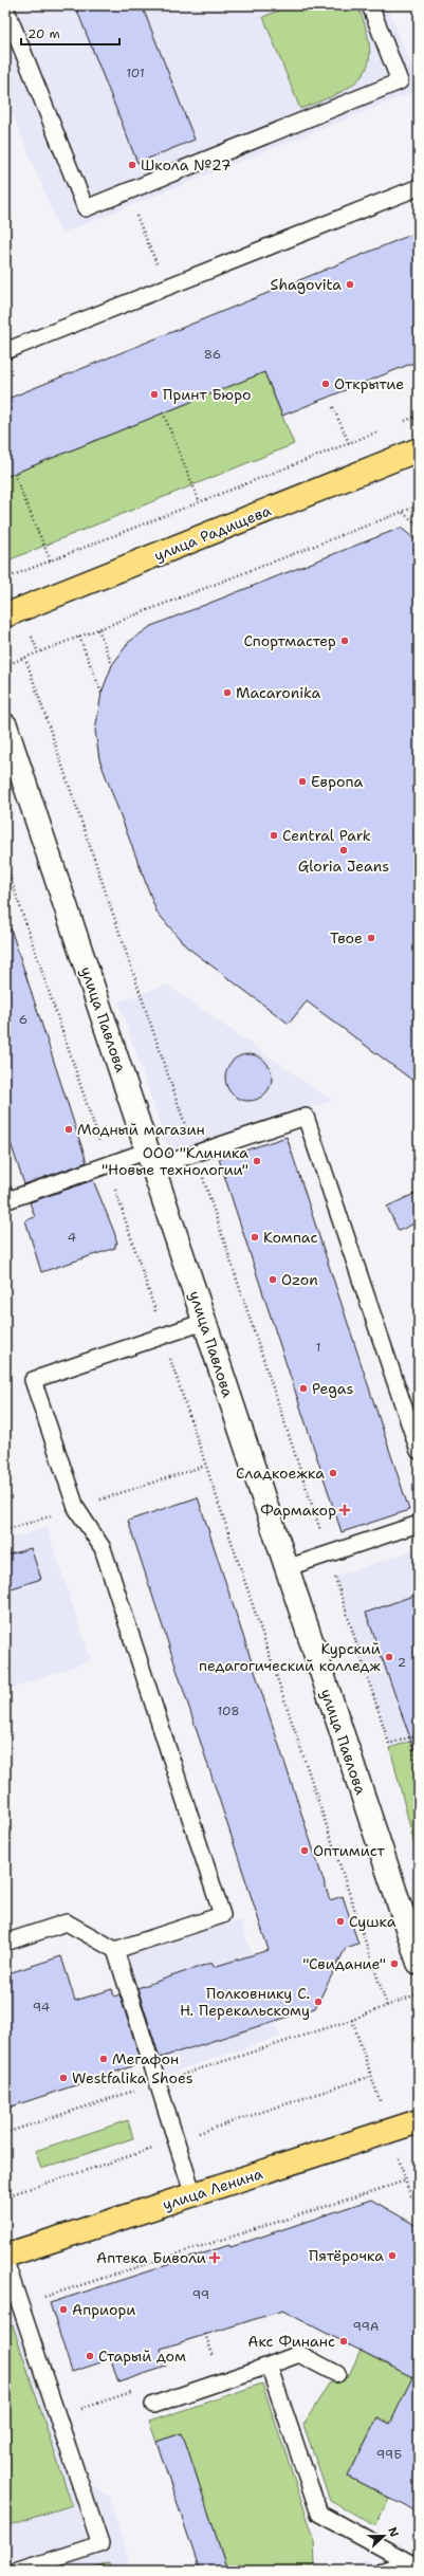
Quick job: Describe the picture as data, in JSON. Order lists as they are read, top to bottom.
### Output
{
  "streets": {
    "main road": ["улица Радищева", "улица Павлова", "улица Ленина"]
  },
  "places": {
    "other": [
      "Школа №27",
      "Shagovita",
      "Открытие",
      "Принт Бюро",
      "Спортмастер",
      "Macaronika",
      "Европа",
      "Central Park",
      "Gloria Jeans",
      "Твое",
      "Модный магазин",
      "ООО \"Клиника \"Новые технологии\"",
      "Компас",
      "Ozon",
      "Pegas",
      "Сладкоежка",
      "Курский педагогический колледж",
      "Оптимист",
      "Сушка",
      "\"Свидание\"",
      "Полковнику С. Н. Перекальскому",
      "Мегафон",
      "Westfalika Shoes",
      "Пятёрочка",
      "Априори",
      "Акс Финанс",
      "Старый дом"
    ],
    "health": ["Фармакор", "Аптека Биволи"]
  },
  "house_numbers": [
    "101",
    "86",
    "6",
    "4",
    "1",
    "2",
    "108",
    "94",
    "99",
    "99А",
    "99Б"
  ],
  "scale_bar": "20 m",
  "north": "right"
}
